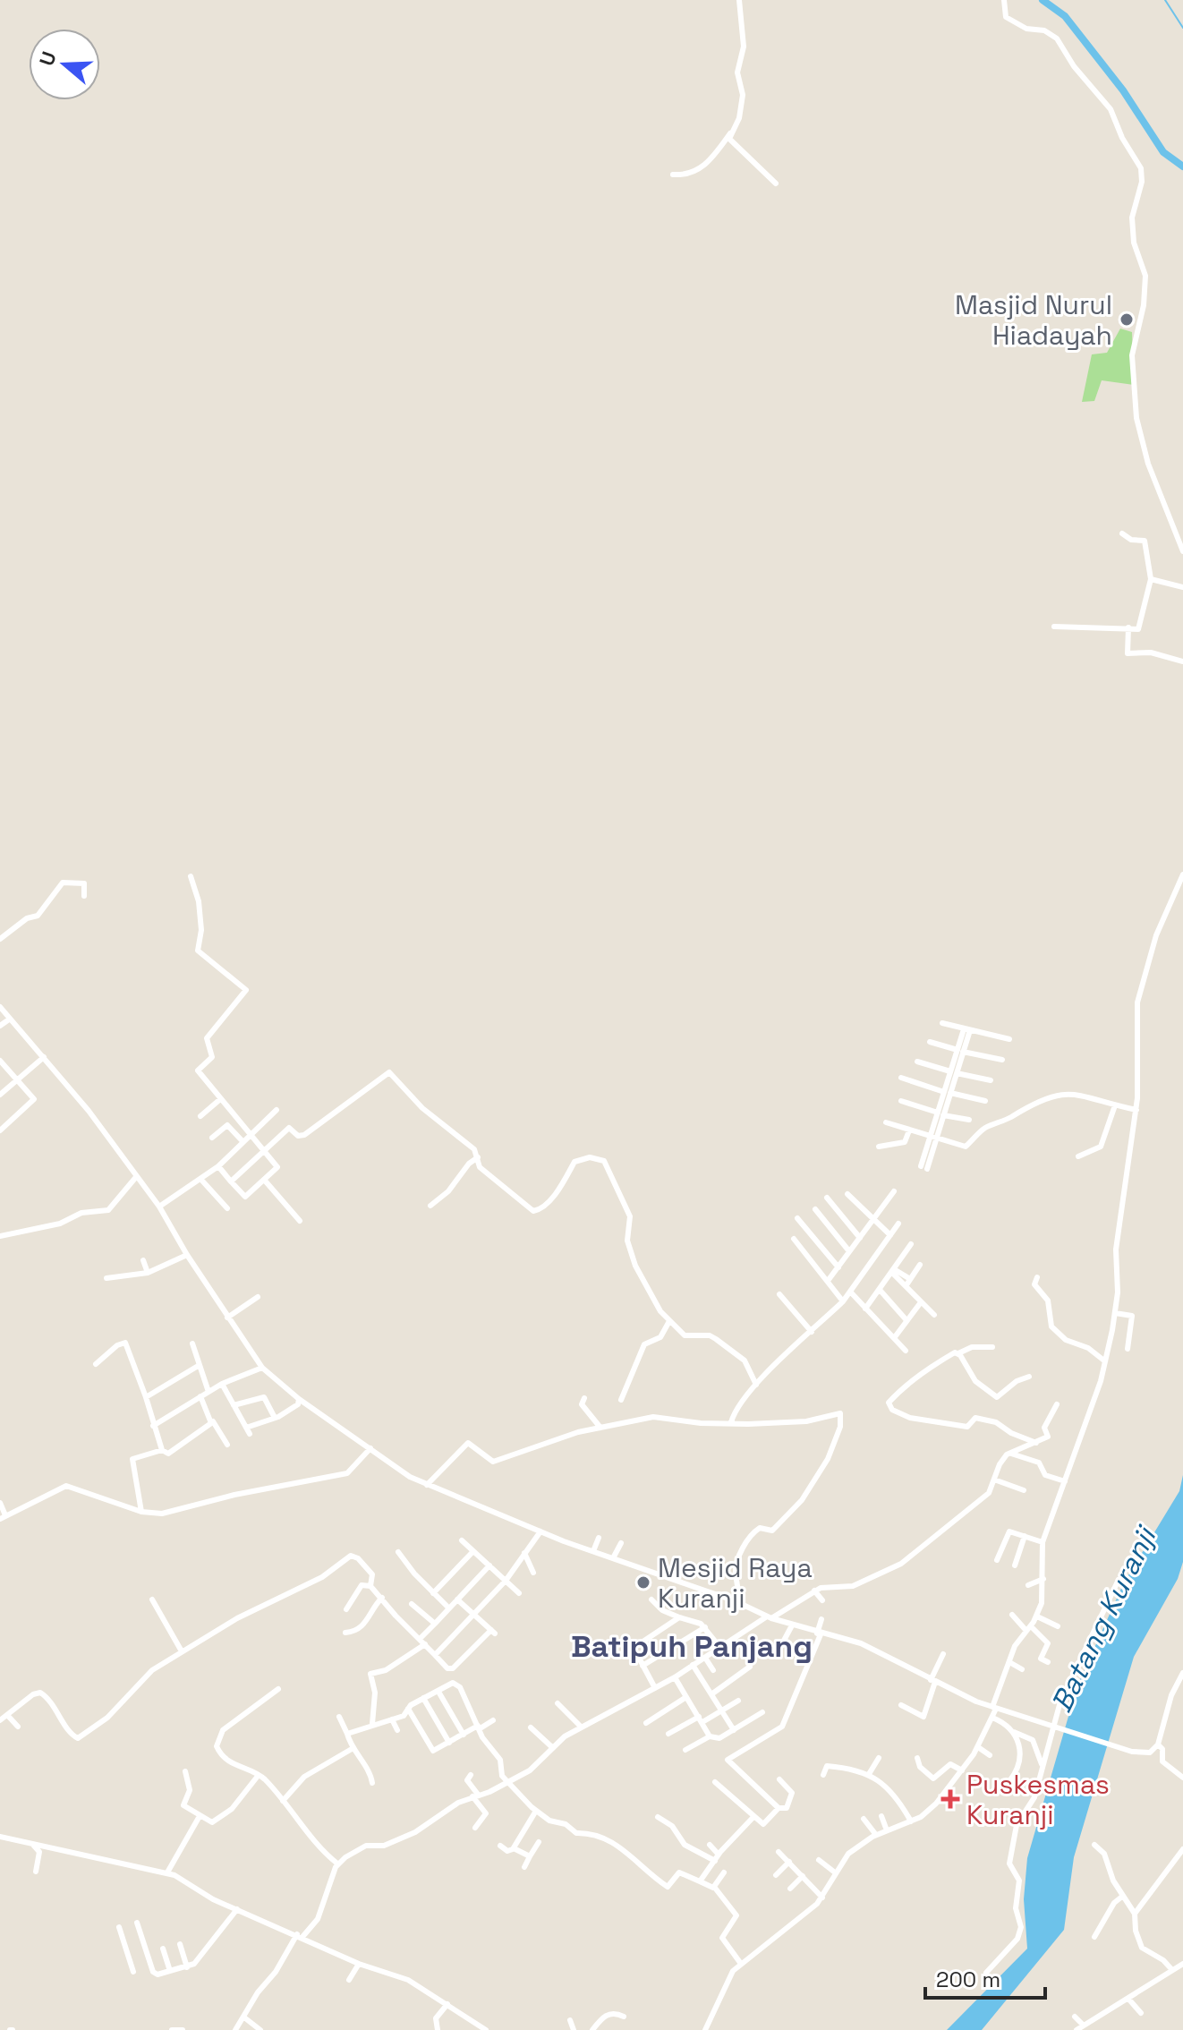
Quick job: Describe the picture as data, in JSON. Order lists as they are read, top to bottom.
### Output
{
  "districts": ["Batipuh Panjang"],
  "water": ["Batang Kuranji"],
  "places": {
    "other": ["Masjid Nurul Hiadayah", "Mesjid Raya Kuranji"],
    "health": ["Puskesmas Kuranji"]
  },
  "scale_bar": "200 m",
  "north": "left"
}
